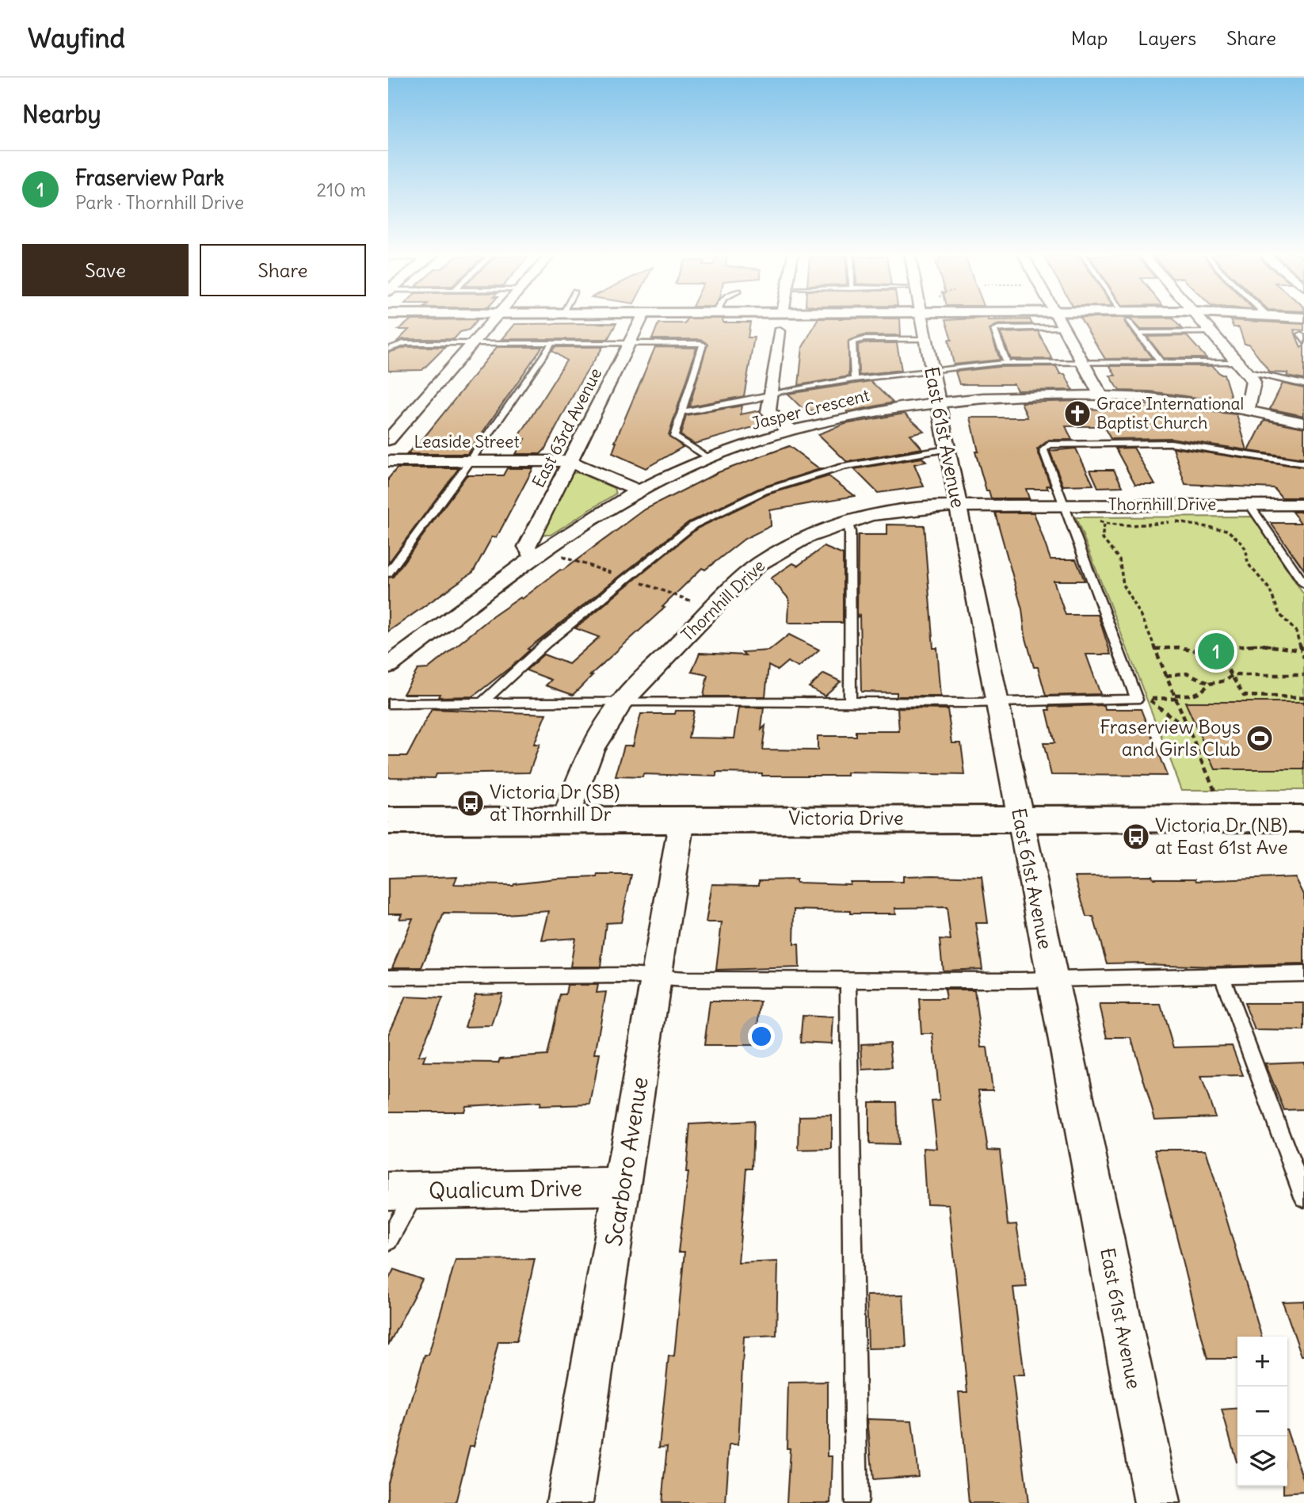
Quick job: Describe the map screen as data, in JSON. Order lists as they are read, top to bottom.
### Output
{
  "streets": {
    "street": [
      "Jasper Crescent",
      "East 63rd Avenue",
      "East 61st Avenue",
      "Leaside Street",
      "Thornhill Drive",
      "Victoria Drive",
      "Scarboro Avenue",
      "Qualicum Drive"
    ]
  },
  "crossings": [
    ["Jasper Crescent", "East 63rd Avenue"],
    ["Jasper Crescent", "East 61st Avenue"],
    ["Jasper Crescent", "Leaside Street"],
    ["East 63rd Avenue", "Leaside Street"],
    ["East 61st Avenue", "Thornhill Drive"],
    ["East 61st Avenue", "Victoria Drive"],
    ["Thornhill Drive", "Victoria Drive"],
    ["Victoria Drive", "Scarboro Avenue"],
    ["Scarboro Avenue", "Qualicum Drive"]
  ],
  "places": {
    "church": ["Grace International Baptist Church"],
    "sports": ["Fraserview Boys and Girls Club"],
    "bus stop": ["Victoria Dr (SB) at Thornhill Dr", "Victoria Dr (NB) at East 61st Ave"]
  },
  "page": {
    "header": "Wayfind",
    "nav": ["Map", "Layers", "Share"],
    "heading": "Nearby",
    "list": [
      {
        "mark": "1",
        "name": "Fraserview Park",
        "note": "Park · Thornhill Drive",
        "value": "210 m"
      }
    ],
    "buttons": ["Save", "Share"],
    "pins": "1",
    "map_buttons": ["+", "−"]
  }
}
